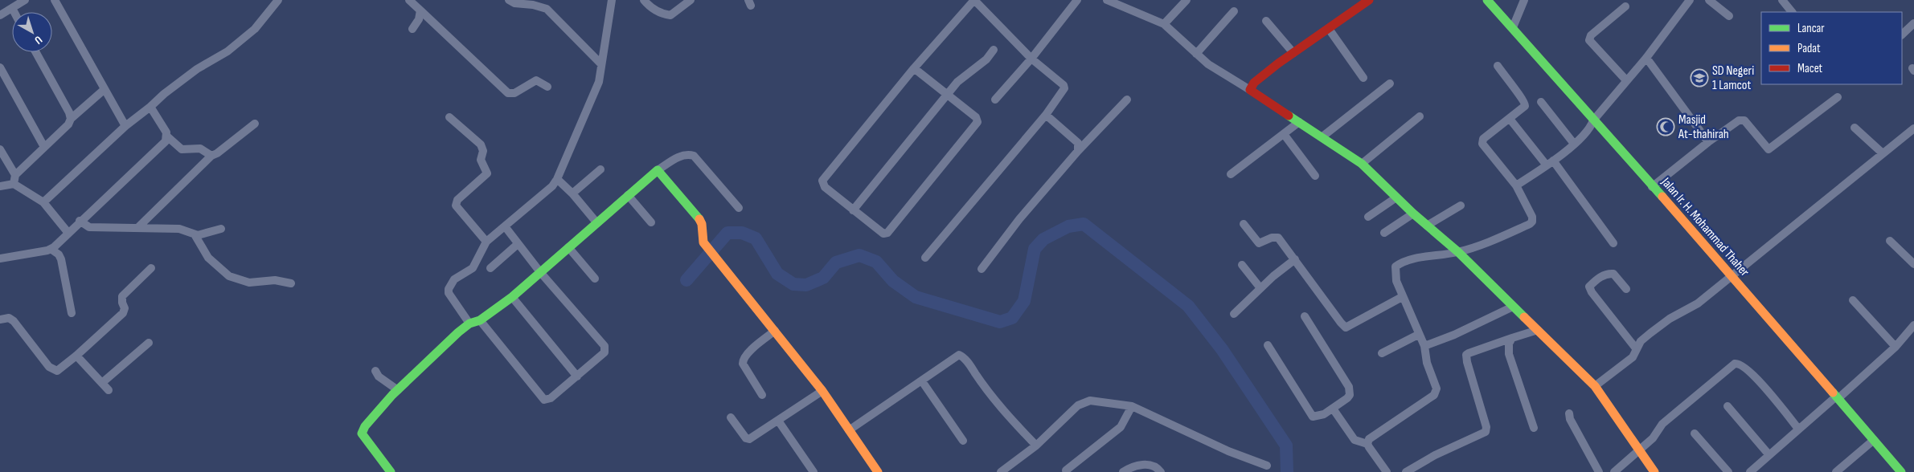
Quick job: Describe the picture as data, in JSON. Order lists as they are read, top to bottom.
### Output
{
  "streets": {
    "street": ["Jalan Ir. H. Mohammad Thaher"]
  },
  "places": {
    "school or university": ["SD Negeri 1 Lamcot"],
    "mosque": ["Masjid At-thahirah"]
  },
  "legend": ["Lancar", "Padat", "Macet"],
  "north": "bottom right"
}
